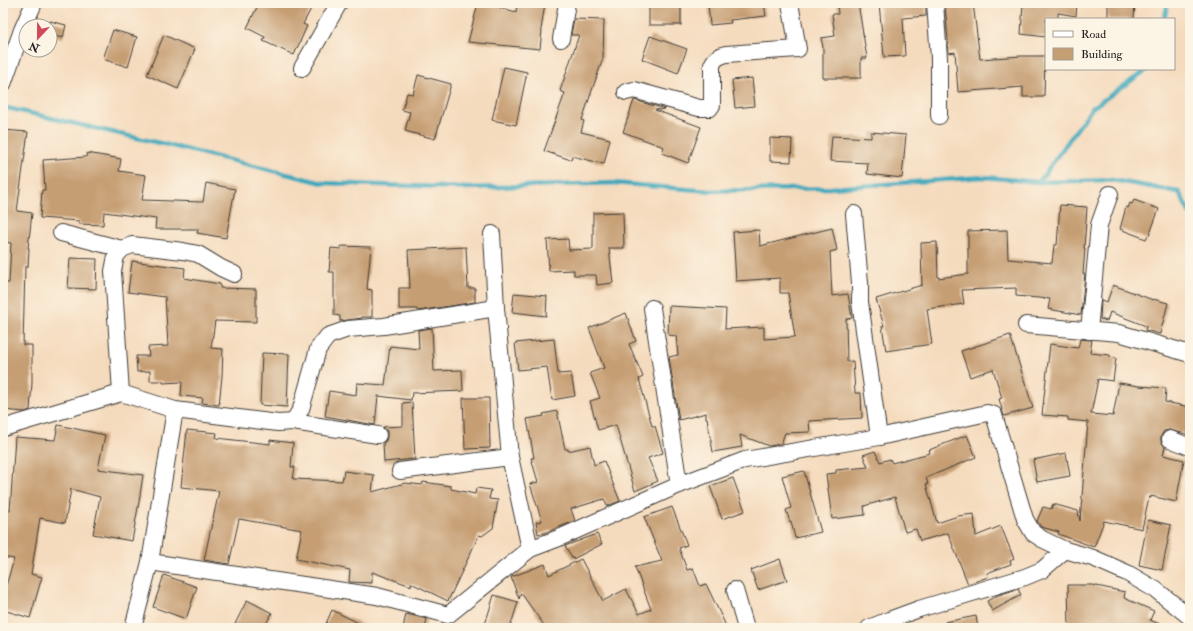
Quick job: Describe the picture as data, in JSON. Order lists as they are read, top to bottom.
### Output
{
  "legend": ["Road", "Building"],
  "north": "bottom"
}
